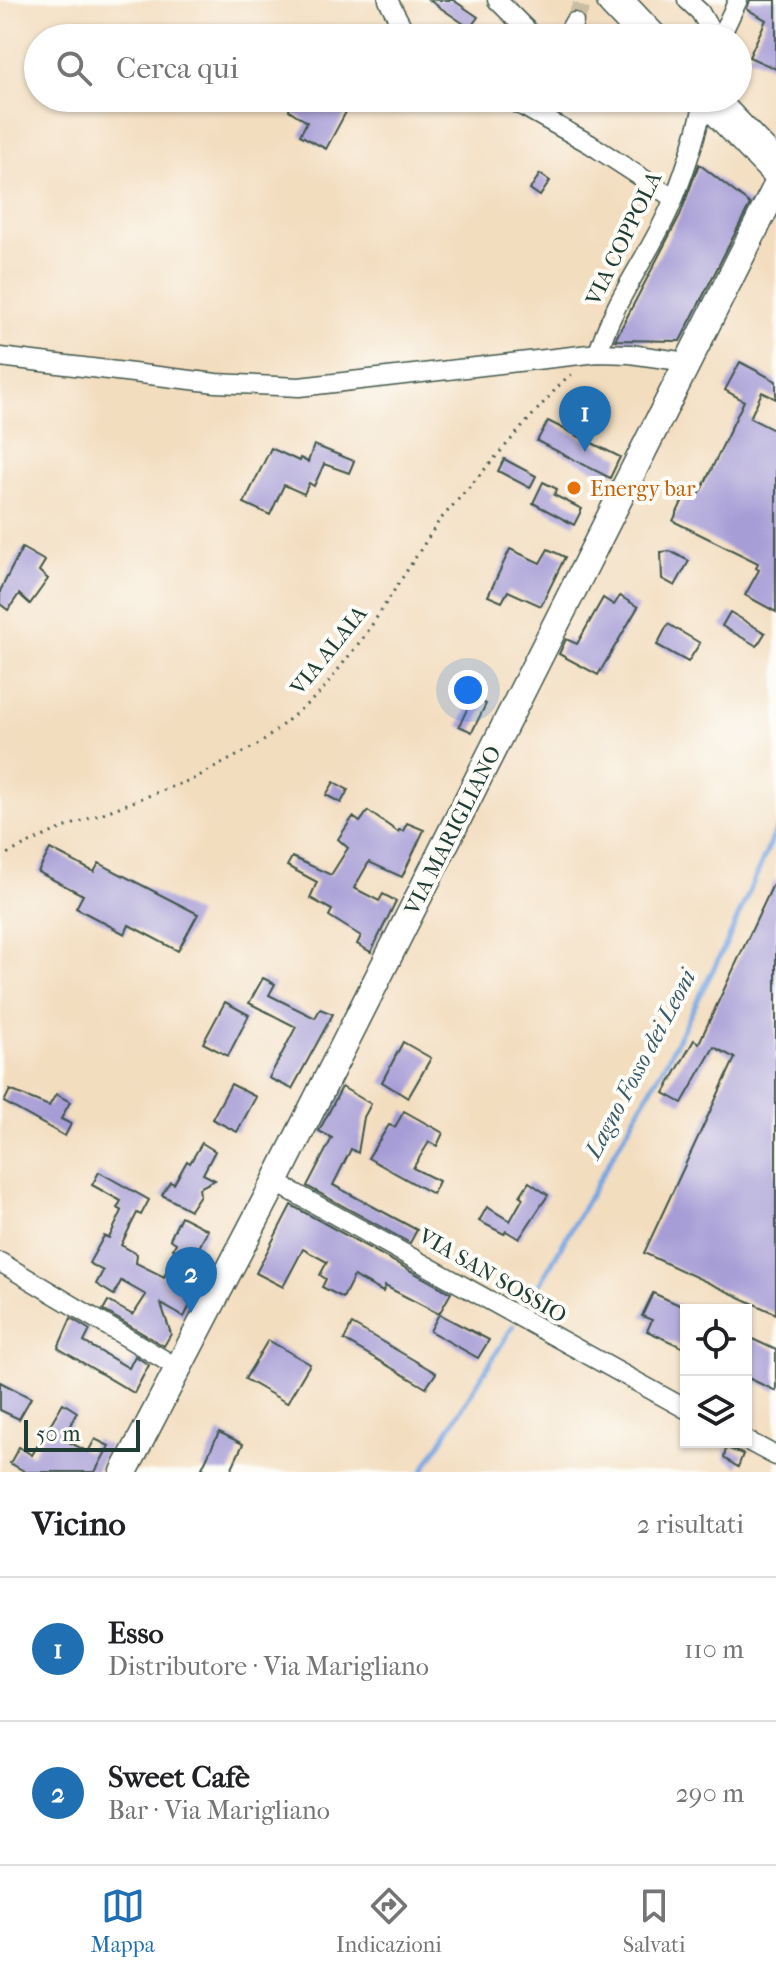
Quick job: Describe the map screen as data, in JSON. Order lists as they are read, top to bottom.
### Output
{
  "streets": {
    "street": ["VIA COPPOLA", "VIA MARIGLIANO", "VIA SAN SOSSIO"],
    "path": ["VIA ALAIA"]
  },
  "crossings": [
    ["VIA COPPOLA", "VIA ALAIA"],
    ["VIA MARIGLIANO", "VIA SAN SOSSIO"]
  ],
  "water": ["Lagno Fosso dei Leoni"],
  "places": ["Energy bar"],
  "scale_bar": "50 m",
  "page": {
    "search": "Cerca qui",
    "pins": ["1", "2"],
    "scale": "50 m",
    "heading": ["Vicino", "2 risultati"],
    "list": [
      {
        "mark": "1",
        "name": "Esso",
        "note": "Distributore · Via Marigliano",
        "value": "110 m"
      },
      {
        "mark": "2",
        "name": "Sweet Cafè",
        "note": "Bar · Via Marigliano",
        "value": "290 m"
      }
    ],
    "nav": ["Mappa", "Indicazioni", "Salvati"]
  }
}
